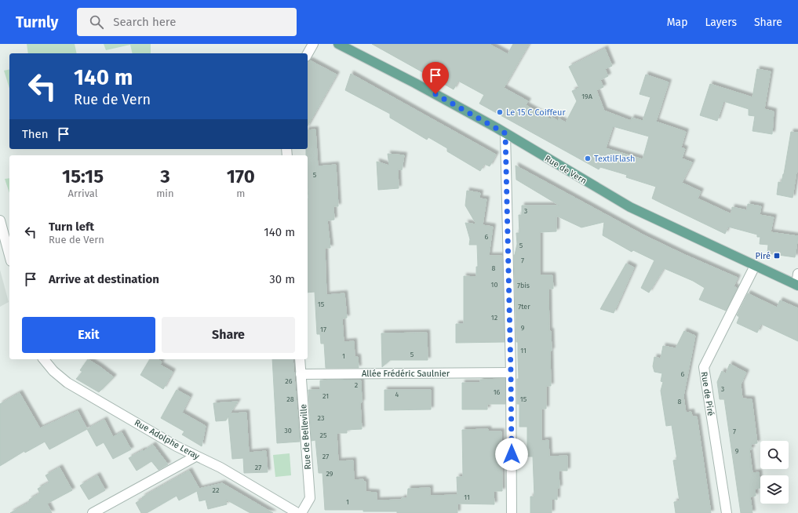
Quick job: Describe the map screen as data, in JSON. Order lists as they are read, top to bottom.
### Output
{
  "streets": {
    "main road": ["Rue de Vern"],
    "street": [
      "Allée Frédéric Saulnier",
      "Rue de Piré",
      "Rue de Belleville",
      "Rue Adolphe Leray"
    ]
  },
  "crossings": [
    ["Rue de Vern", "Rue de Piré"],
    ["Allée Frédéric Saulnier", "Rue de Belleville"]
  ],
  "places": {
    "other": ["Le 15 C Coiffeur", "TextilFlash"],
    "transit": ["Piré"]
  },
  "house_numbers": [
    "19A",
    "5",
    "3",
    "6",
    "5",
    "7",
    "8",
    "10",
    "7bis",
    "15",
    "7ter",
    "12",
    "9",
    "17",
    "11",
    "5",
    "1",
    "6",
    "26",
    "2",
    "3",
    "16",
    "4",
    "21",
    "28",
    "15",
    "8",
    "23",
    "30",
    "7",
    "25",
    "9",
    "27",
    "27",
    "29",
    "22",
    "11",
    "1"
  ],
  "page": {
    "header": "Turnly",
    "search": "Search here",
    "nav": ["Map", "Layers", "Share"],
    "turn": ["140 m", "Rue de Vern"],
    "then": "Then",
    "eta": [
      "15:15",
      "Arrival",
      "3",
      "min",
      "170",
      "m"
    ],
    "list": [
      {
        "name": "Turn left",
        "note": "Rue de Vern",
        "value": "140 m"
      },
      {
        "name": "Arrive at destination",
        "value": "30 m"
      }
    ],
    "buttons": ["Exit", "Share"]
  }
}
